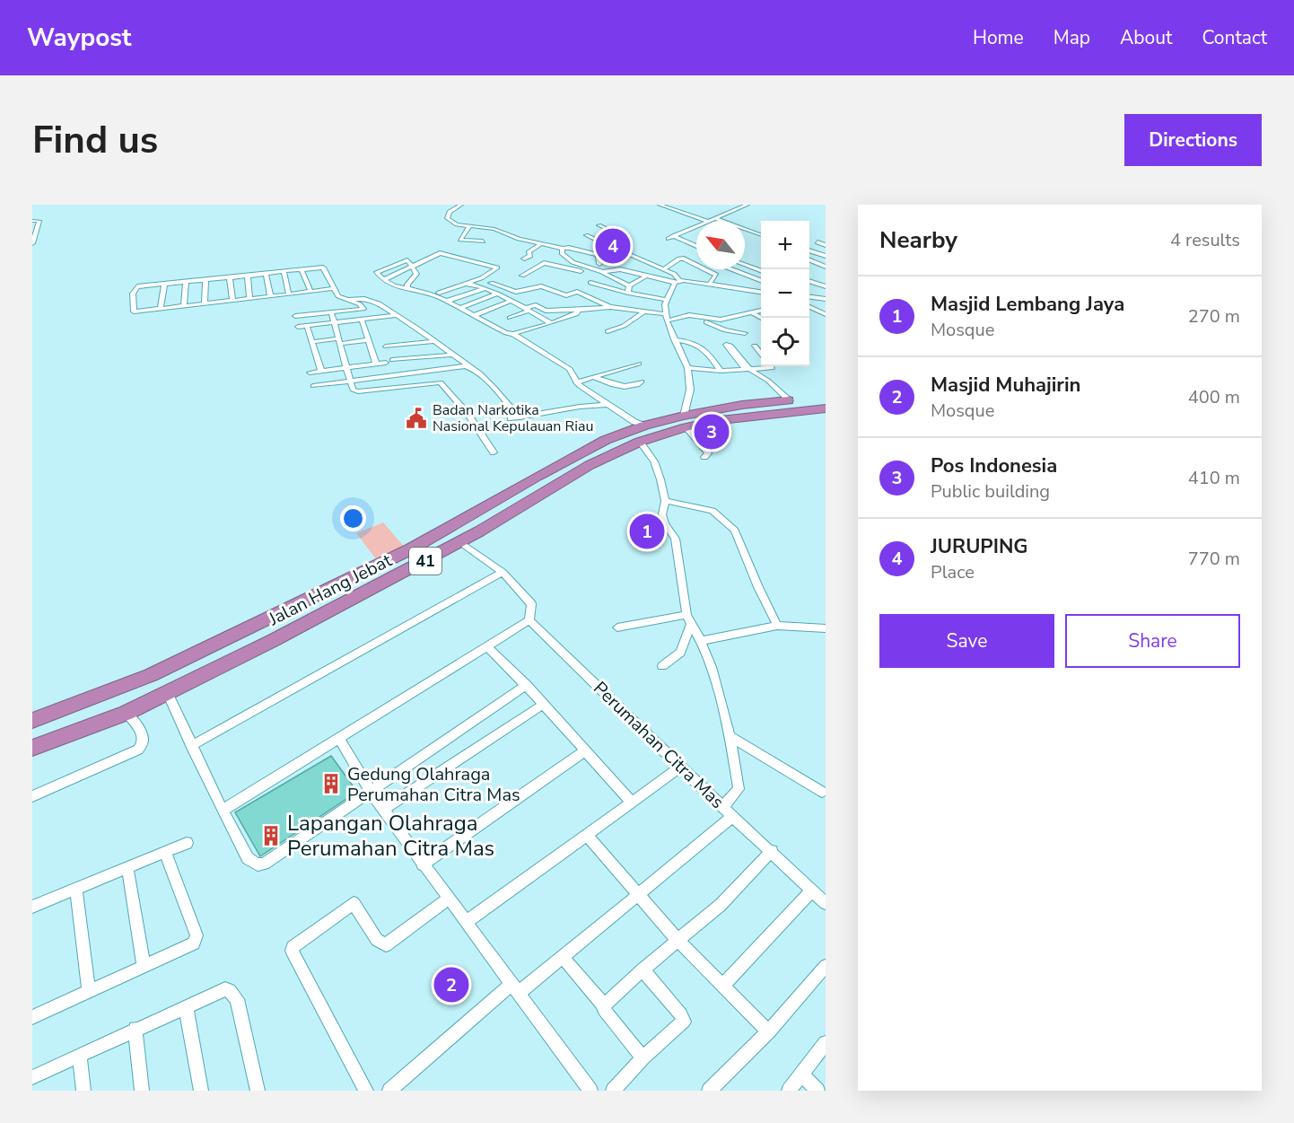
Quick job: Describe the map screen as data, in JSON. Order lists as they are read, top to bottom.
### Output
{
  "streets": {
    "highway": ["41", "Jalan Hang Jebat"],
    "street": ["Perumahan Citra Mas"]
  },
  "places": {
    "public building": ["Badan Narkotika Nasional Kepulauan Riau"],
    "building": ["Gedung Olahraga Perumahan Citra Mas", "Lapangan Olahraga Perumahan Citra Mas"]
  },
  "north": "top left",
  "page": {
    "header": "Waypost",
    "nav": [
      "Home",
      "Map",
      "About",
      "Contact"
    ],
    "buttons": [
      "Directions",
      ["Save", "Share"]
    ],
    "title": "Find us",
    "heading": ["Nearby", "4 results"],
    "map_buttons": ["+", "−"],
    "pins": [
      "4",
      "3",
      "1",
      "2"
    ],
    "list": [
      {
        "mark": "1",
        "name": "Masjid Lembang Jaya",
        "note": "Mosque",
        "value": "270 m"
      },
      {
        "mark": "2",
        "name": "Masjid Muhajirin",
        "note": "Mosque",
        "value": "400 m"
      },
      {
        "mark": "3",
        "name": "Pos Indonesia",
        "note": "Public building",
        "value": "410 m"
      },
      {
        "mark": "4",
        "name": "JURUPING",
        "note": "Place",
        "value": "770 m"
      }
    ]
  }
}
